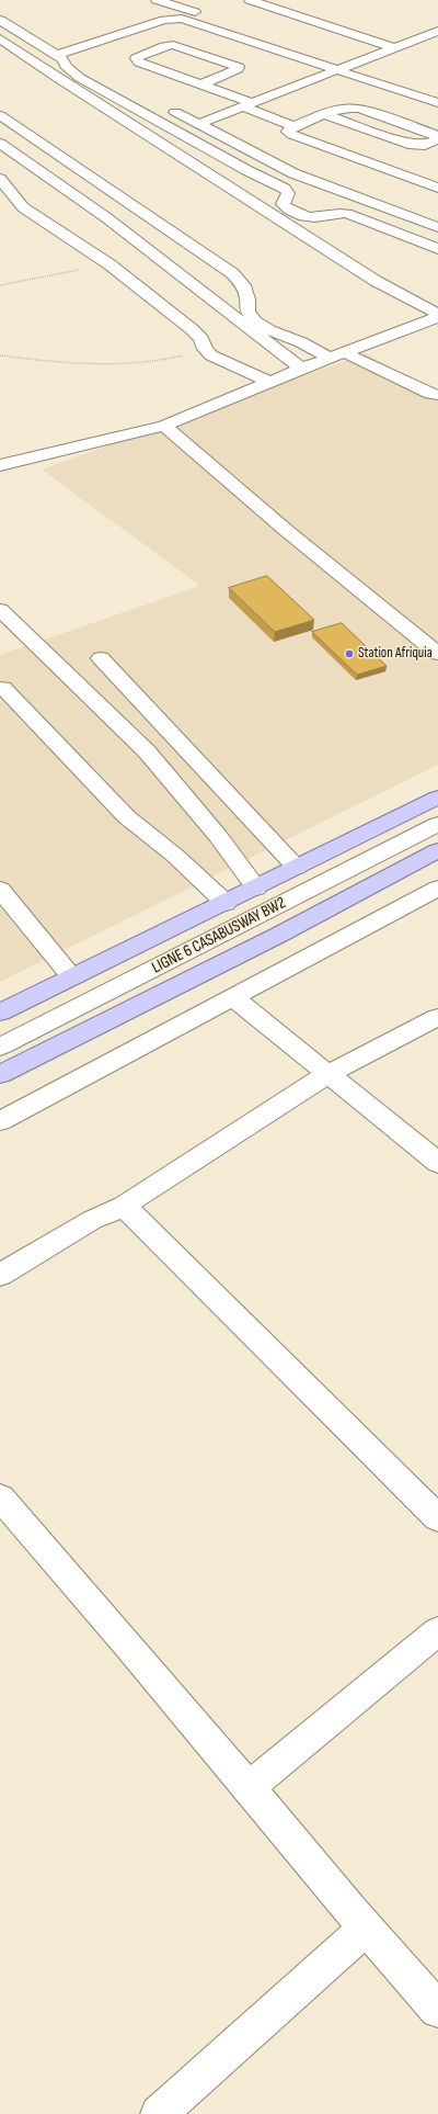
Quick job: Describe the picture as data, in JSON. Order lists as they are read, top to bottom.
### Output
{
  "streets": {
    "street": ["LIGNE 6 CASABUSWAY BW2"]
  },
  "places": ["Station Afriquia"]
}
